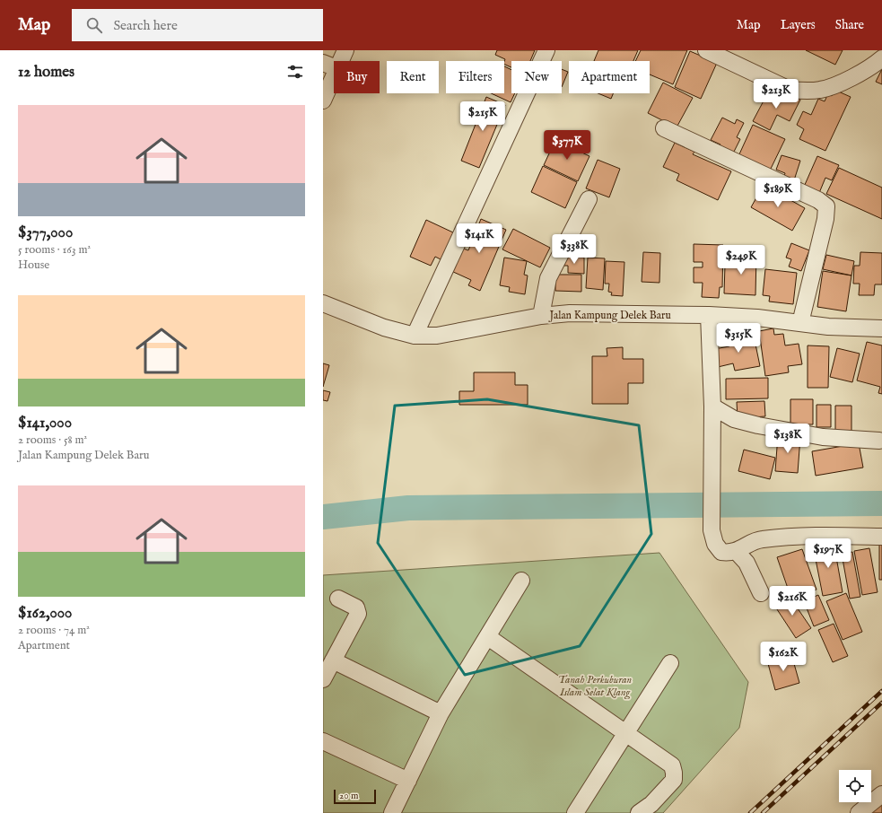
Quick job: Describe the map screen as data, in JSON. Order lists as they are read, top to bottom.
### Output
{
  "streets": {
    "street": ["Jalan Kampung Delek Baru"]
  },
  "parks": ["Tanah Perkuburan Islam Selat Klang"],
  "scale_bar": "20 m",
  "page": {
    "header": "Map",
    "search": "Search here",
    "nav": ["Map", "Layers", "Share"],
    "heading": "12 homes",
    "chip": [
      "Buy",
      "Rent",
      "Filters",
      "New",
      "Apartment"
    ],
    "price": [
      "$213K",
      "$215K",
      "$377K",
      "$189K",
      "$141K",
      "$338K",
      "$249K",
      "$315K",
      "$138K",
      "$197K",
      "$216K",
      "$162K"
    ],
    "list": [
      {
        "name": "$377,000",
        "note": "5 rooms · 163 m² · House"
      },
      {
        "name": "$141,000",
        "note": "2 rooms · 58 m² · Jalan Kampung Delek Baru"
      },
      {
        "name": "$162,000",
        "note": "2 rooms · 74 m² · Apartment"
      }
    ],
    "scale": "20 m"
  }
}
